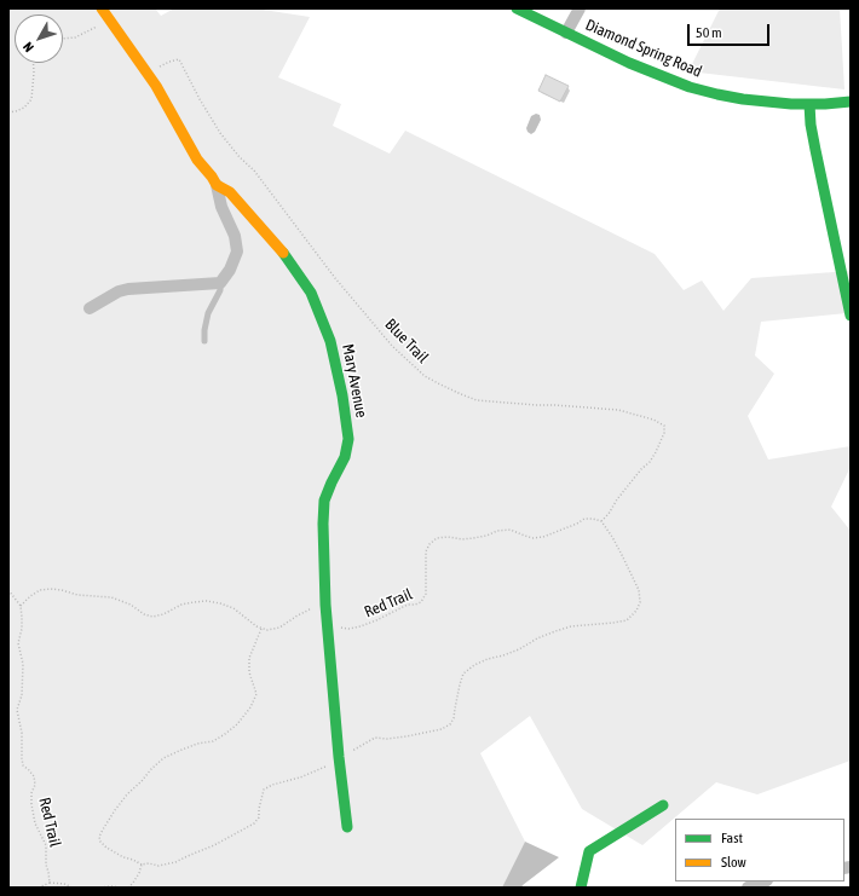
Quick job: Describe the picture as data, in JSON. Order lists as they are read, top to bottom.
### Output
{
  "streets": {
    "street": ["Diamond Spring Road", "Mary Avenue"],
    "path": ["Blue Trail", "Red Trail"]
  },
  "crossings": [
    ["Blue Trail", "Mary Avenue"],
    ["Blue Trail", "Red Trail"],
    ["Mary Avenue", "Red Trail"]
  ],
  "legend": ["Fast", "Slow"],
  "scale_bar": "50 m",
  "north": "bottom left"
}
